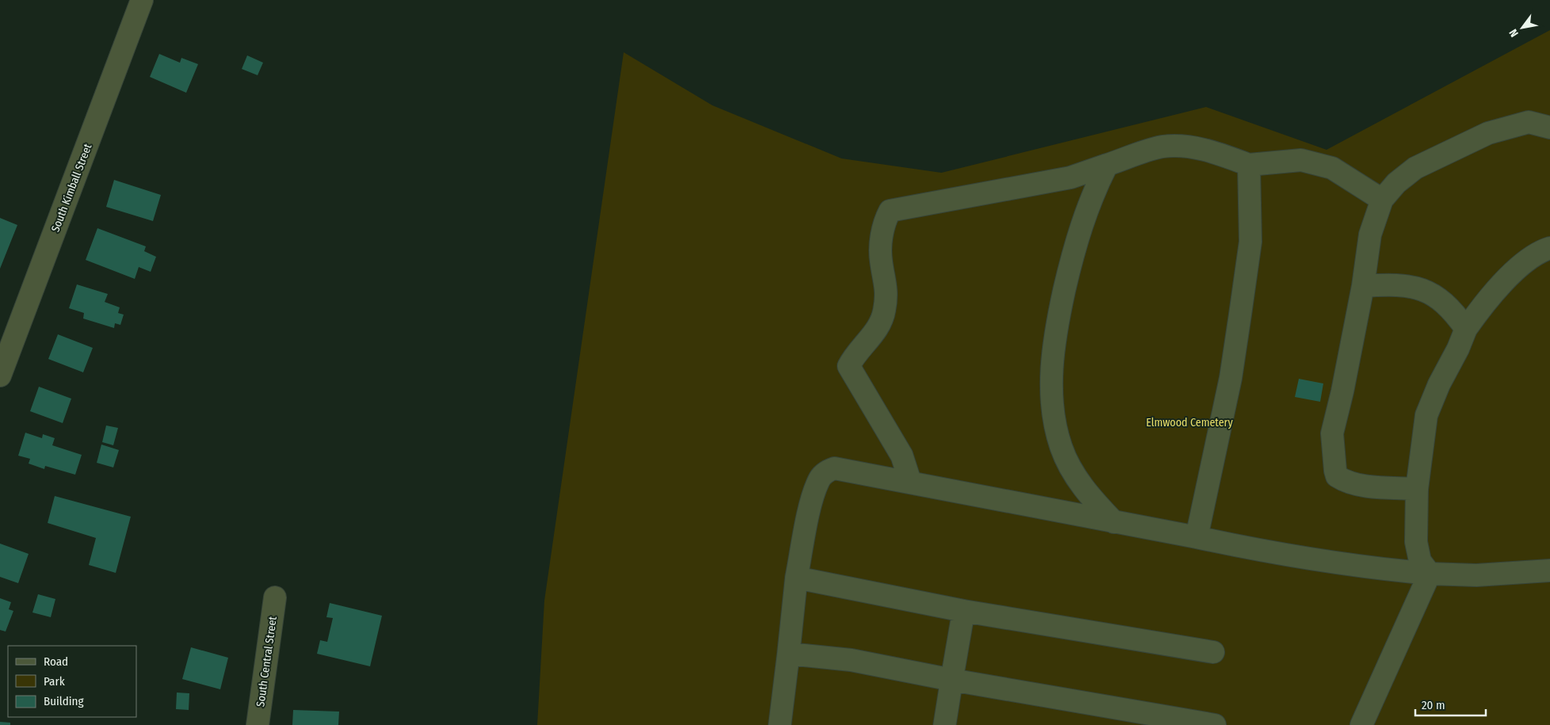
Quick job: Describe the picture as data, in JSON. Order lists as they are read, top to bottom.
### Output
{
  "streets": {
    "street": ["South Kimball Street", "South Central Street"]
  },
  "parks": ["Elmwood Cemetery"],
  "legend": ["Road", "Park", "Building"],
  "scale_bar": "20 m",
  "north": "bottom left"
}
